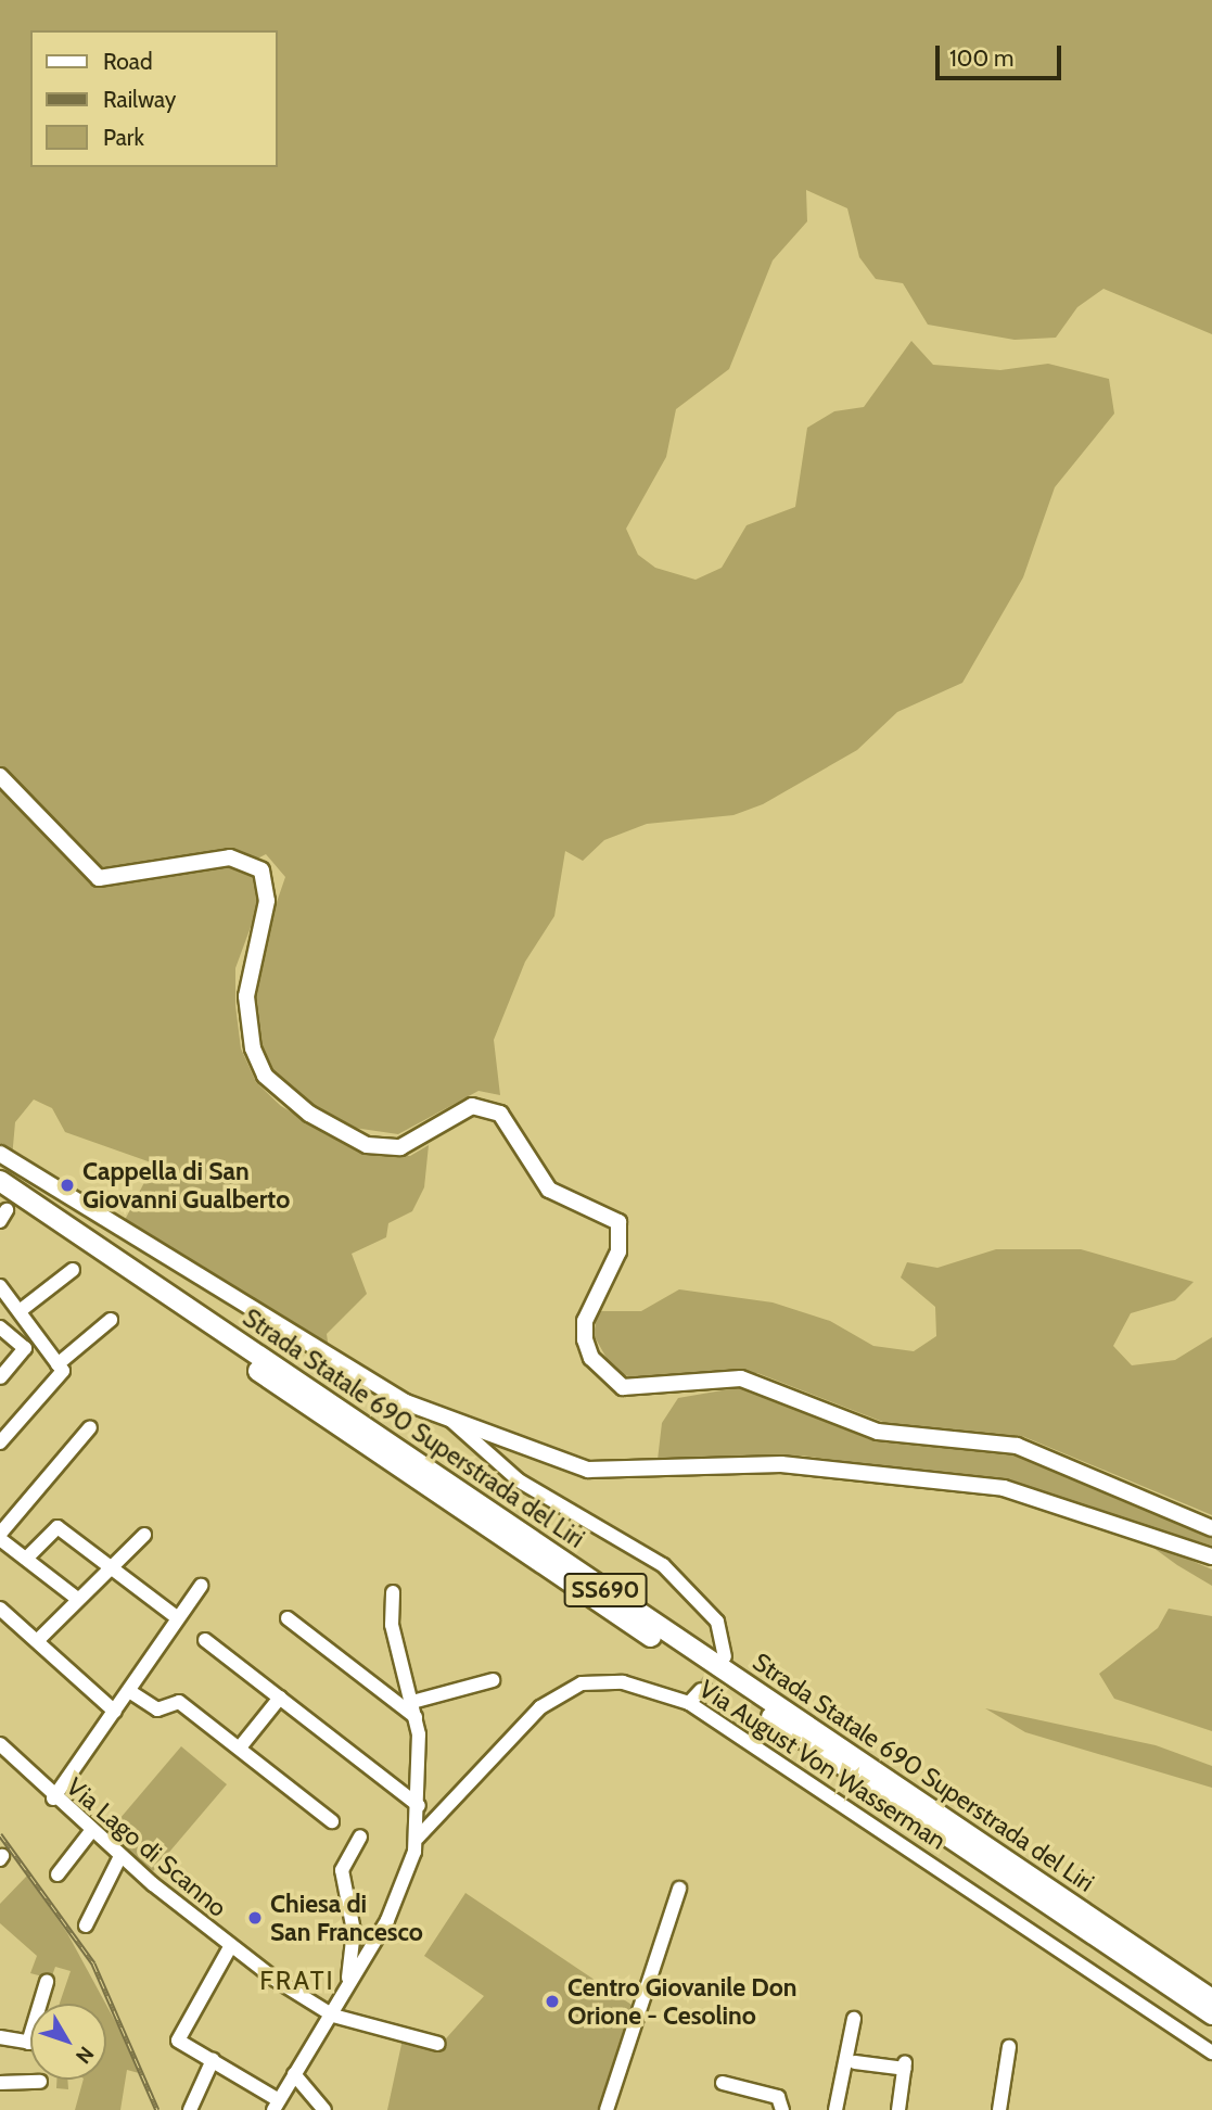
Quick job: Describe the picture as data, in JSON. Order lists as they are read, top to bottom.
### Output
{
  "streets": {
    "highway": ["Strada Statale 690 Superstrada del Liri", "SS690"],
    "street": ["Via August Von Wasserman", "Via Lago di Scanno"]
  },
  "districts": ["FRATI"],
  "places": ["Cappella di San Giovanni Gualberto", "Chiesa di San Francesco", "Centro Giovanile Don Orione - Cesolino"],
  "legend": ["Road", "Railway", "Park"],
  "scale_bar": "100 m",
  "north": "bottom right"
}
